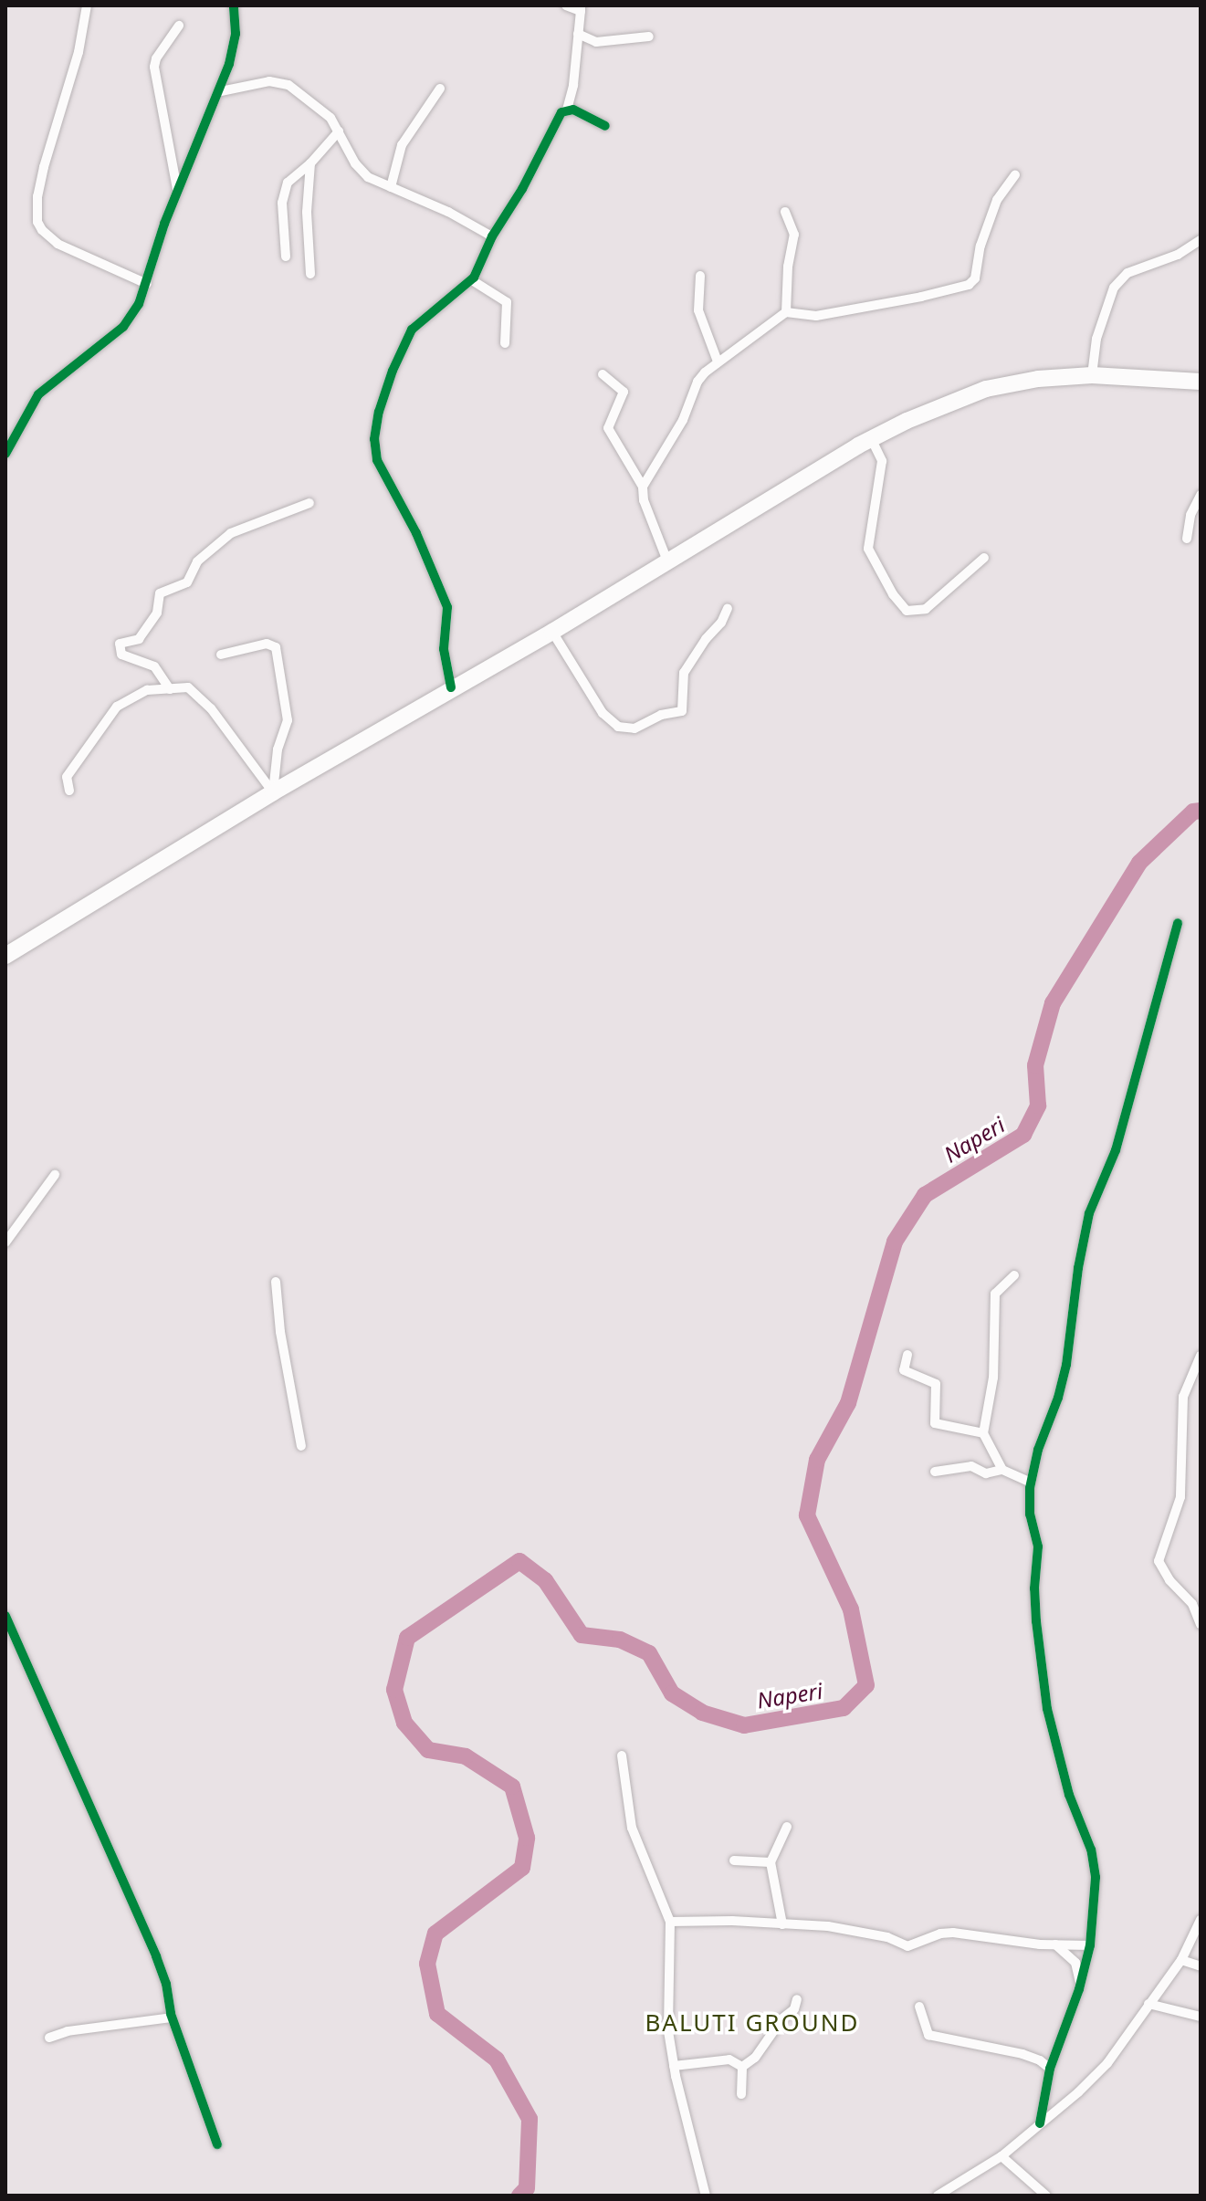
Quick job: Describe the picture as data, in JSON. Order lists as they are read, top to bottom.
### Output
{
  "districts": ["BALUTI GROUND"],
  "water": ["Naperi"]
}
